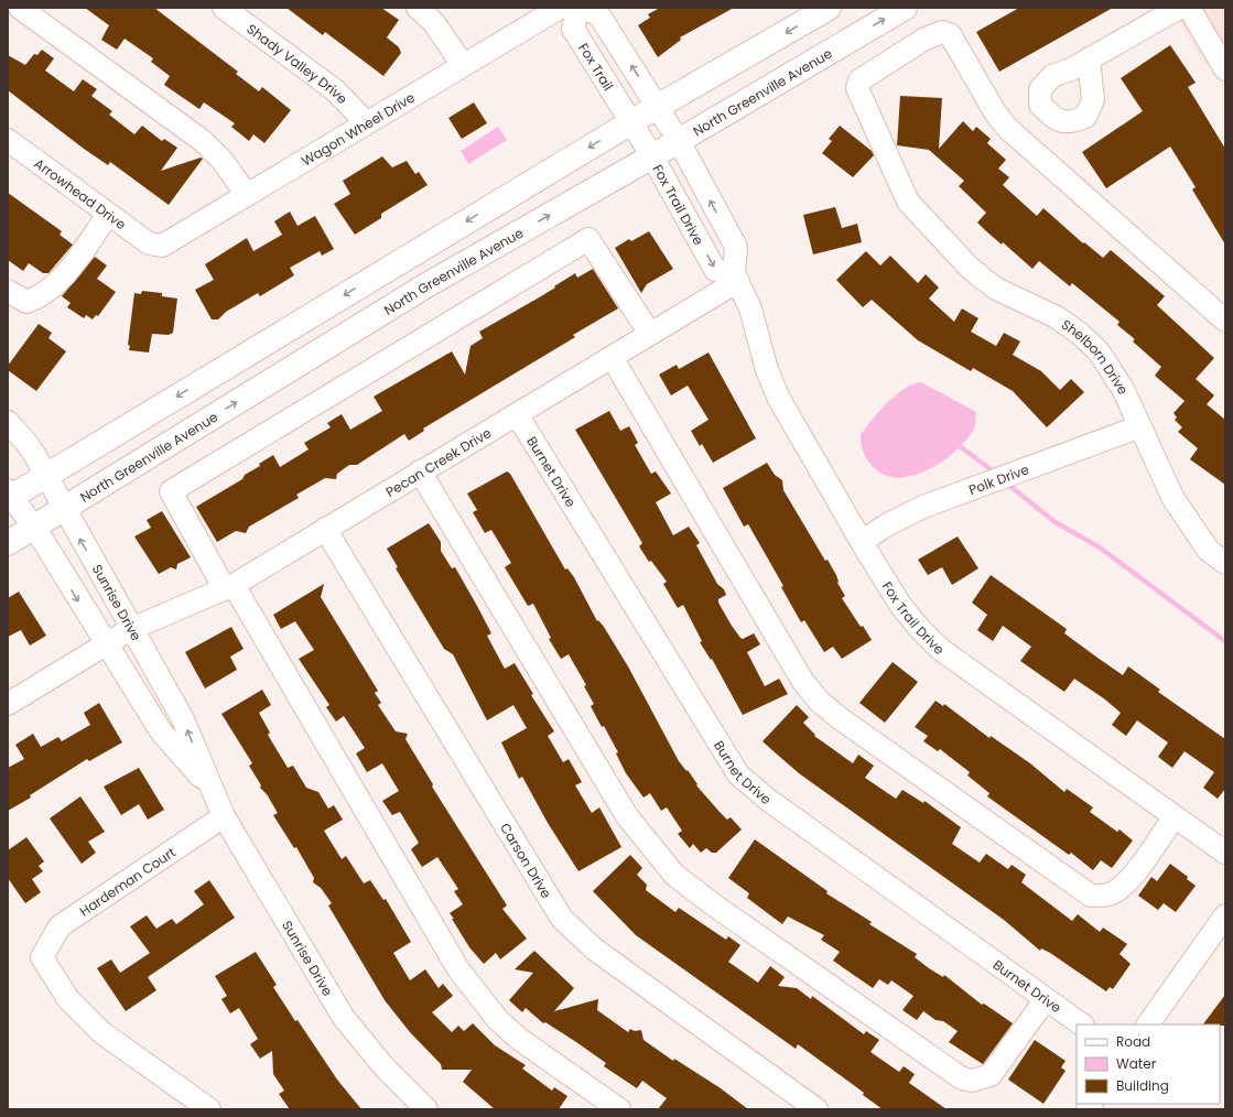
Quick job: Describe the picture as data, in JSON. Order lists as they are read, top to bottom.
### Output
{
  "streets": {
    "main road": ["North Greenville Avenue"],
    "street": [
      "Shady Valley Drive",
      "Fox Trail",
      "Wagon Wheel Drive",
      "Arrowhead Drive",
      "Fox Trail Drive",
      "Shelborn Drive",
      "Pecan Creek Drive",
      "Burnet Drive",
      "Polk Drive",
      "Sunrise Drive",
      "Carson Drive",
      "Hardeman Court"
    ]
  },
  "crossings": [
    ["Shady Valley Drive", "Wagon Wheel Drive"],
    ["Fox Trail", "Fox Trail Drive"],
    ["North Greenville Avenue", "Fox Trail Drive"],
    ["North Greenville Avenue", "Sunrise Drive"],
    ["Wagon Wheel Drive", "Arrowhead Drive"],
    ["Fox Trail Drive", "Pecan Creek Drive"],
    ["Fox Trail Drive", "Polk Drive"],
    ["Shelborn Drive", "Polk Drive"],
    ["Pecan Creek Drive", "Burnet Drive"],
    ["Pecan Creek Drive", "Sunrise Drive"],
    ["Pecan Creek Drive", "Carson Drive"],
    ["Sunrise Drive", "Hardeman Court"]
  ],
  "legend": ["Road", "Water", "Building"]
}
